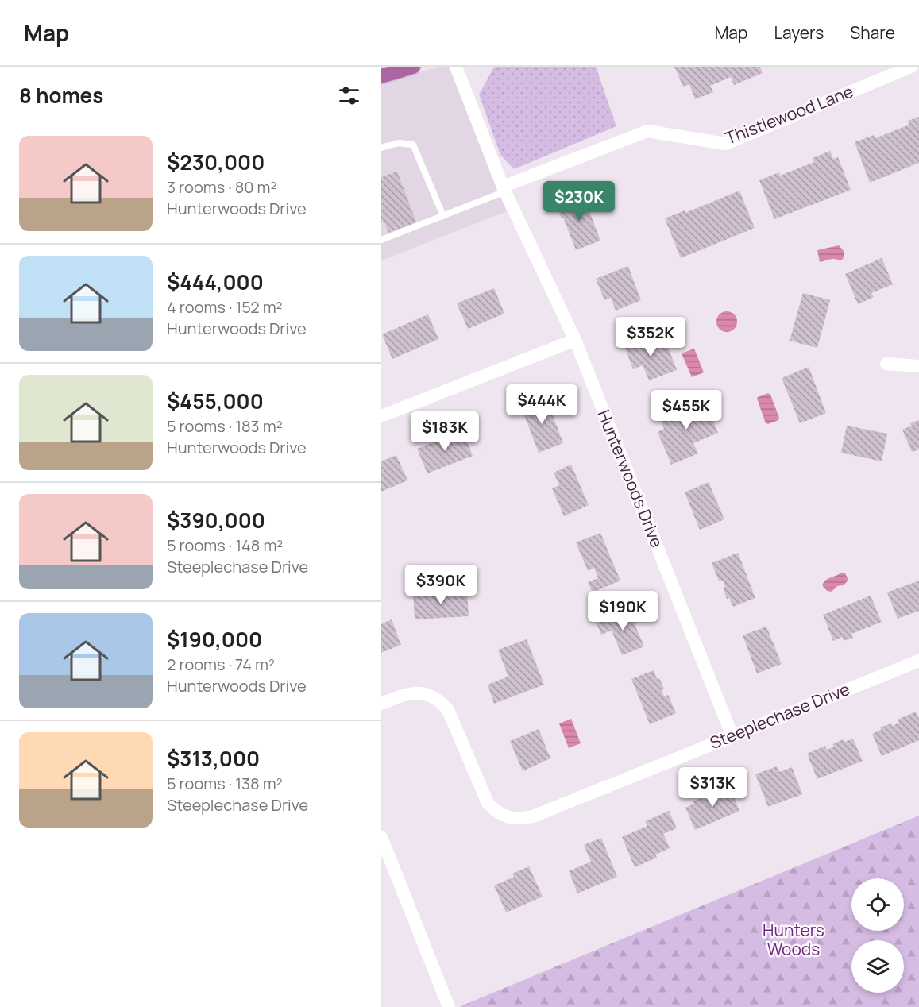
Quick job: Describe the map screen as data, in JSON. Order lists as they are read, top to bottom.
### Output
{
  "streets": {
    "street": ["Thistlewood Lane", "Hunterwoods Drive", "Steeplechase Drive"]
  },
  "crossings": [
    ["Thistlewood Lane", "Hunterwoods Drive"],
    ["Hunterwoods Drive", "Steeplechase Drive"]
  ],
  "parks": ["Hunters Woods"],
  "page": {
    "header": "Map",
    "nav": ["Map", "Layers", "Share"],
    "heading": "8 homes",
    "list": [
      {
        "name": "$230,000",
        "note": "3 rooms · 80 m² · Hunterwoods Drive"
      },
      {
        "name": "$444,000",
        "note": "4 rooms · 152 m² · Hunterwoods Drive"
      },
      {
        "name": "$455,000",
        "note": "5 rooms · 183 m² · Hunterwoods Drive"
      },
      {
        "name": "$390,000",
        "note": "5 rooms · 148 m² · Steeplechase Drive"
      },
      {
        "name": "$190,000",
        "note": "2 rooms · 74 m² · Hunterwoods Drive"
      },
      {
        "name": "$313,000",
        "note": "5 rooms · 138 m² · Steeplechase Drive"
      }
    ],
    "price": [
      "$230K",
      "$352K",
      "$444K",
      "$455K",
      "$183K",
      "$390K",
      "$190K",
      "$313K"
    ]
  }
}
